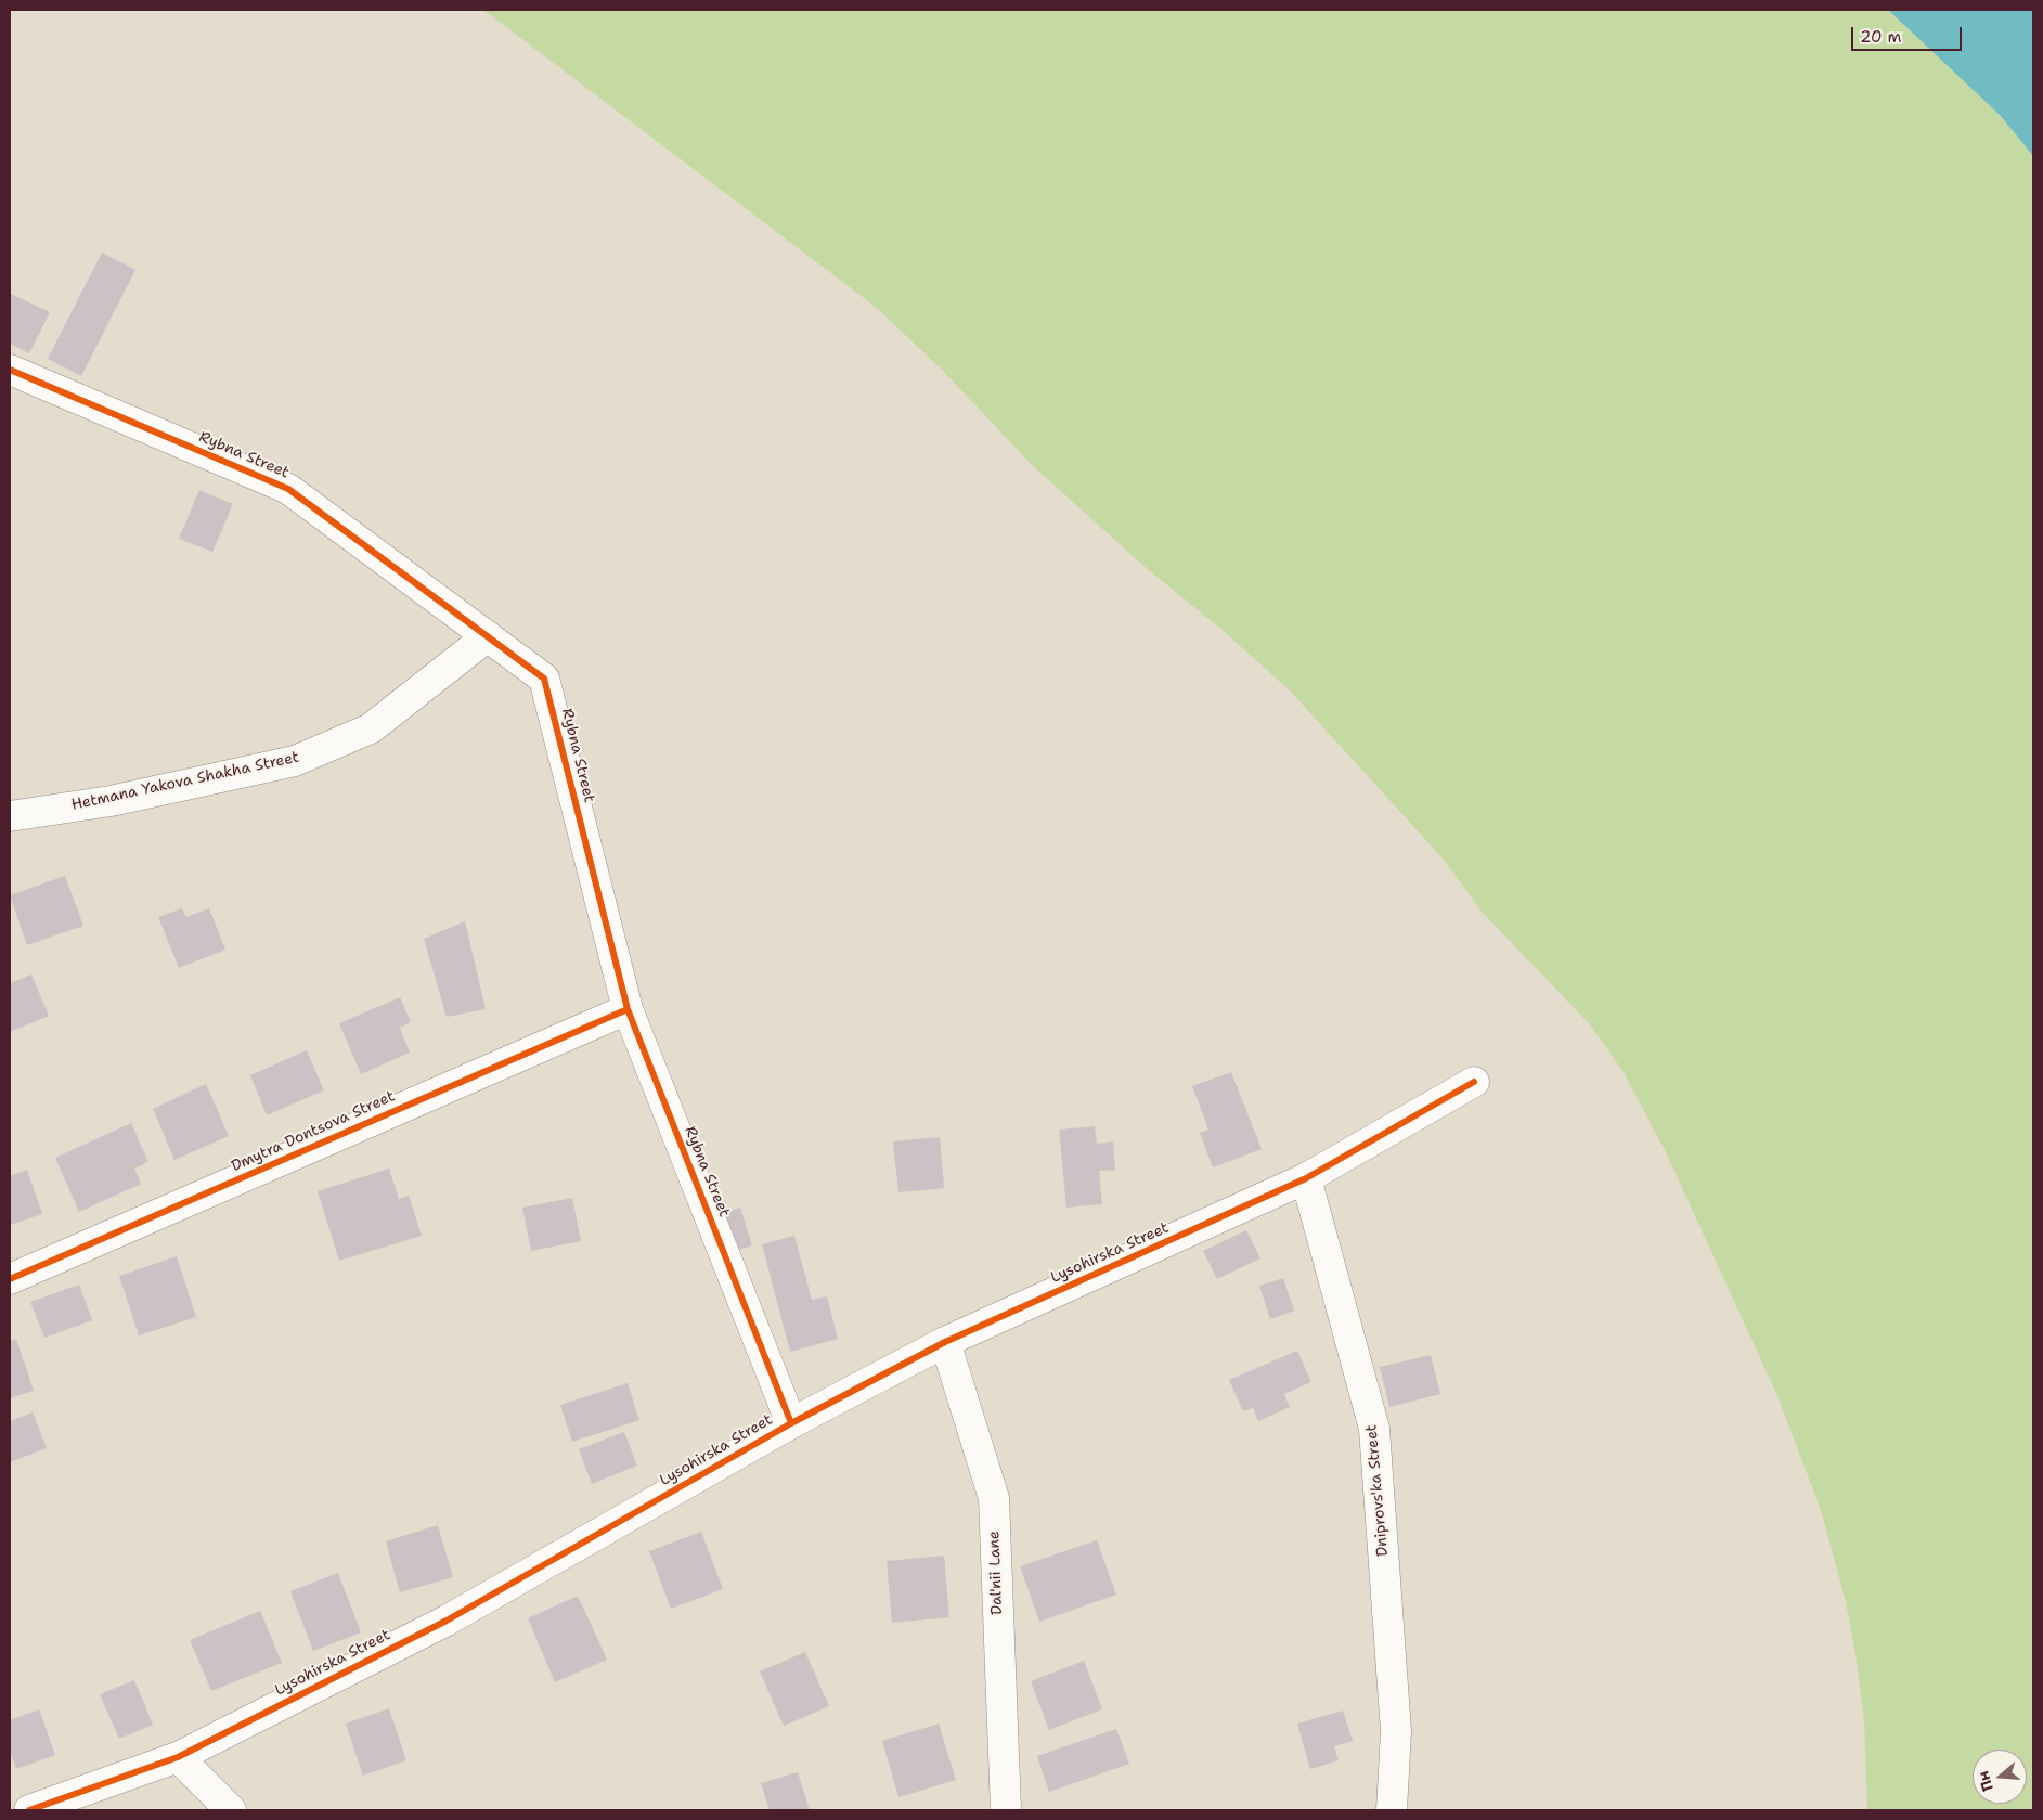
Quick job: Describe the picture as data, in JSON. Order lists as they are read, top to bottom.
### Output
{
  "streets": {
    "street": [
      "Rybna Street",
      "Hetmana Yakova Shakha Street",
      "Dmytra Dontsova Street",
      "Lysohirska Street",
      "Dniprovs'ka Street",
      "Dal'nii Lane"
    ]
  },
  "crossings": [
    ["Rybna Street", "Hetmana Yakova Shakha Street"],
    ["Rybna Street", "Dmytra Dontsova Street"],
    ["Rybna Street", "Lysohirska Street"],
    ["Lysohirska Street", "Dniprovs'ka Street"],
    ["Lysohirska Street", "Dal'nii Lane"]
  ],
  "scale_bar": "20 m",
  "north": "left"
}
